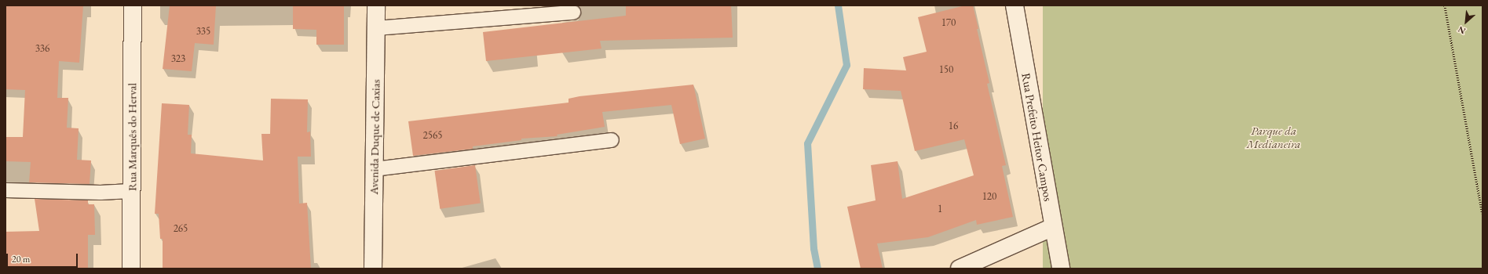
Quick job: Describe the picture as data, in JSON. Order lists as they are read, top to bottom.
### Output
{
  "streets": {
    "street": ["Rua Marquês do Herval", "Avenida Duque de Caxias", "Rua Prefeito Heitor Campos"]
  },
  "parks": ["Parque da Medianeira"],
  "house_numbers": [
    "170",
    "335",
    "336",
    "323",
    "150",
    "16",
    "2565",
    "120",
    "1",
    "265"
  ],
  "scale_bar": "20 m",
  "north": "bottom left"
}
